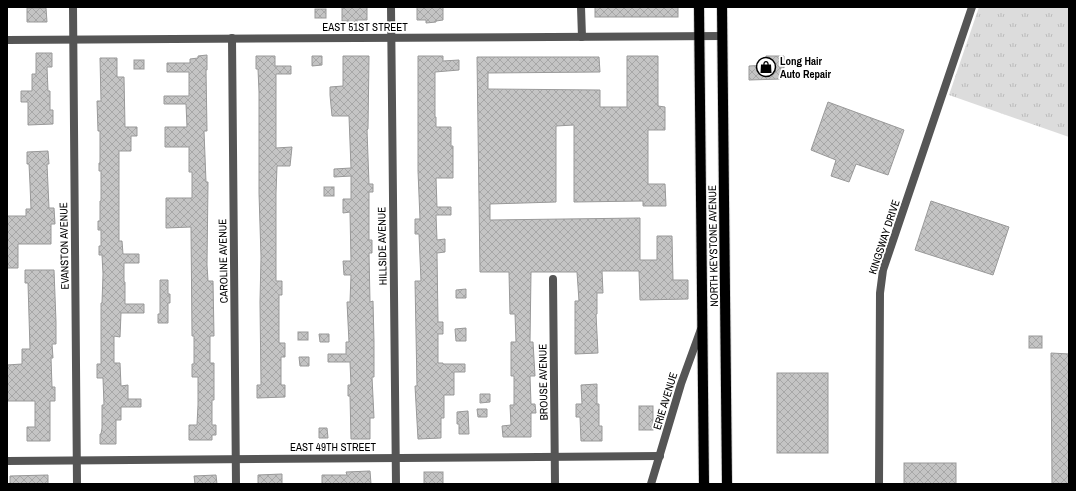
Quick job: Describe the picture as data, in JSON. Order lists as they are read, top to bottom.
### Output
{
  "streets": {
    "main road": ["NORTH KEYSTONE AVENUE"],
    "street": [
      "EAST 51ST STREET",
      "KINGSWAY DRIVE",
      "EVANSTON AVENUE",
      "HILLSIDE AVENUE",
      "CAROLINE AVENUE",
      "BROUSE AVENUE",
      "ERIE AVENUE",
      "EAST 49TH STREET"
    ]
  },
  "crossings": [
    ["EAST 51ST STREET", "EVANSTON AVENUE"],
    ["EAST 51ST STREET", "HILLSIDE AVENUE"],
    ["EAST 51ST STREET", "NORTH KEYSTONE AVENUE"],
    ["EAST 51ST STREET", "CAROLINE AVENUE"],
    ["EVANSTON AVENUE", "EAST 49TH STREET"],
    ["HILLSIDE AVENUE", "EAST 49TH STREET"],
    ["NORTH KEYSTONE AVENUE", "ERIE AVENUE"],
    ["CAROLINE AVENUE", "EAST 49TH STREET"],
    ["BROUSE AVENUE", "EAST 49TH STREET"],
    ["ERIE AVENUE", "EAST 49TH STREET"]
  ],
  "places": {
    "shop": ["Long Hair Auto Repair"]
  }
}
